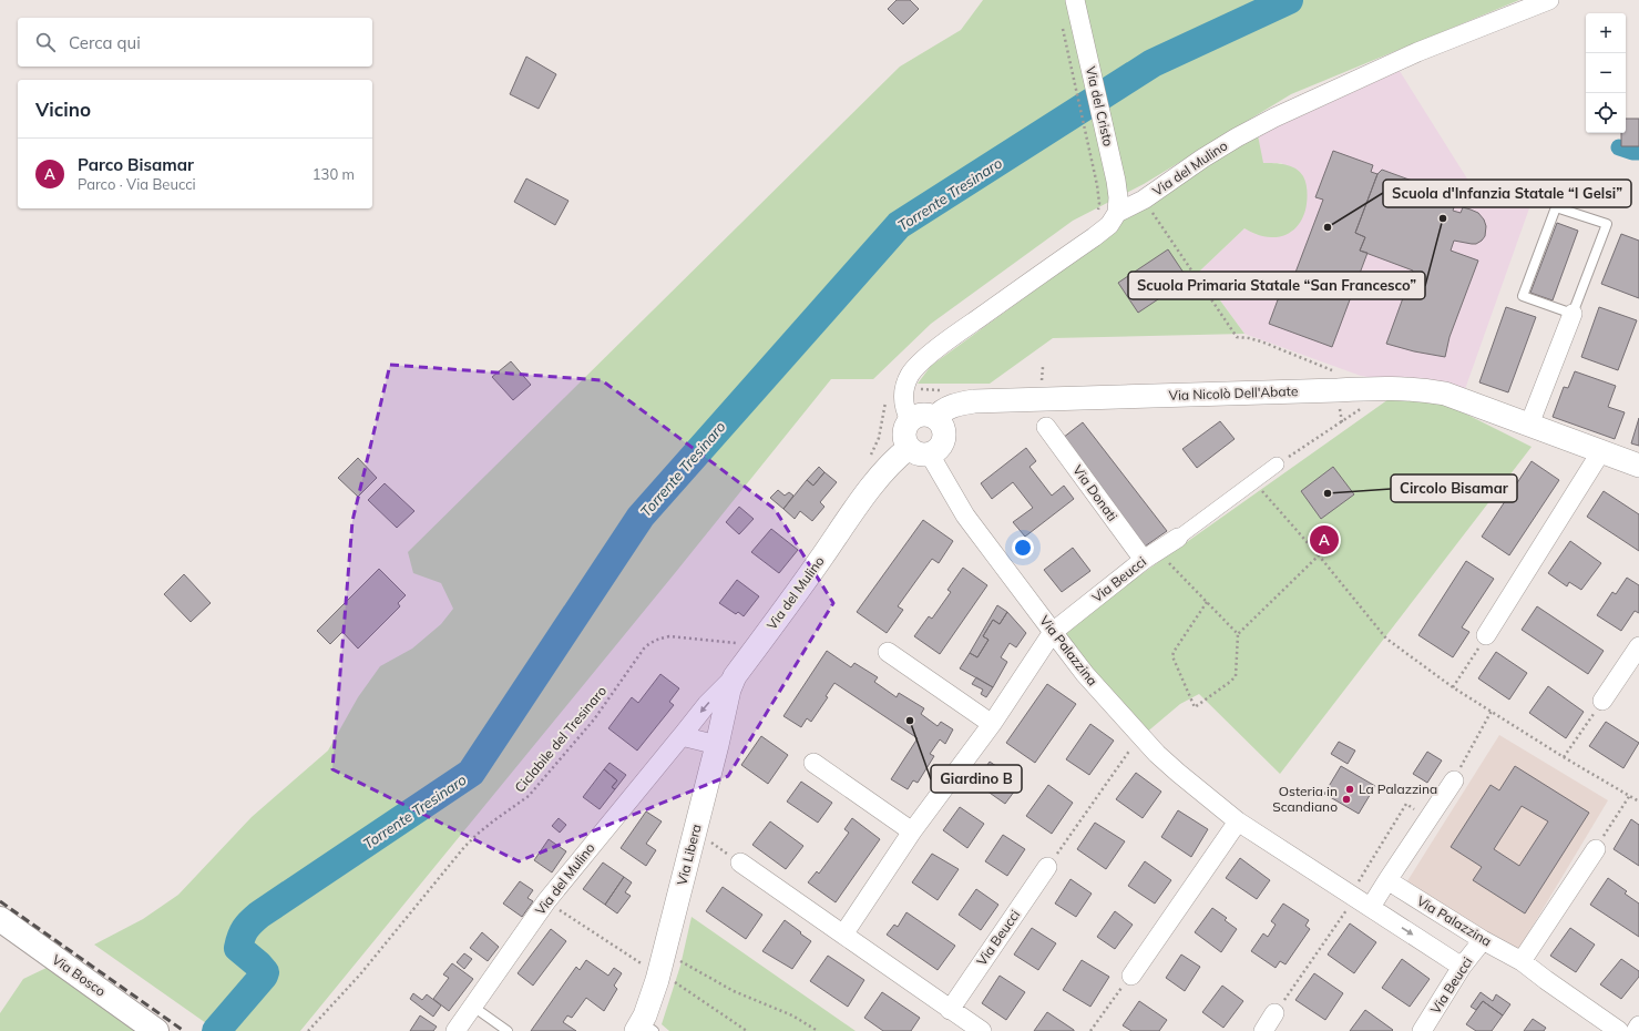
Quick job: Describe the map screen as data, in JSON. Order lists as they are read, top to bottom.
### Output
{
  "streets": {
    "main road": ["Via Bosco"],
    "street": [
      "Via del Cristo",
      "Via del Mulino",
      "Via Nicolò Dell'Abate",
      "Via Donati",
      "Via Beucci",
      "Via Palazzina",
      "Via Libera"
    ],
    "path": ["Ciclabile del Tresinaro"]
  },
  "crossings": [
    ["Via del Cristo", "Via del Mulino"],
    ["Via del Mulino", "Via Nicolò Dell'Abate"],
    ["Via del Mulino", "Via Palazzina"],
    ["Via del Mulino", "Via Libera"],
    ["Via Nicolò Dell'Abate", "Via Palazzina"],
    ["Via Donati", "Via Beucci"],
    ["Via Beucci", "Via Palazzina"]
  ],
  "water": ["Torrente Tresinaro"],
  "places": [
    "Scuola Primaria Statale “San Francesco”",
    "Scuola d'Infanzia Statale “I Gelsi”",
    "Circolo Bisamar",
    "Giardino B",
    "La Palazzina",
    "Osteria in Scandiano"
  ],
  "page": {
    "map_buttons": ["+", "−"],
    "search": "Cerca qui",
    "heading": "Vicino",
    "list": [
      {
        "mark": "A",
        "name": "Parco Bisamar",
        "note": "Parco · Via Beucci",
        "value": "130 m"
      }
    ],
    "pins": "A"
  }
}
